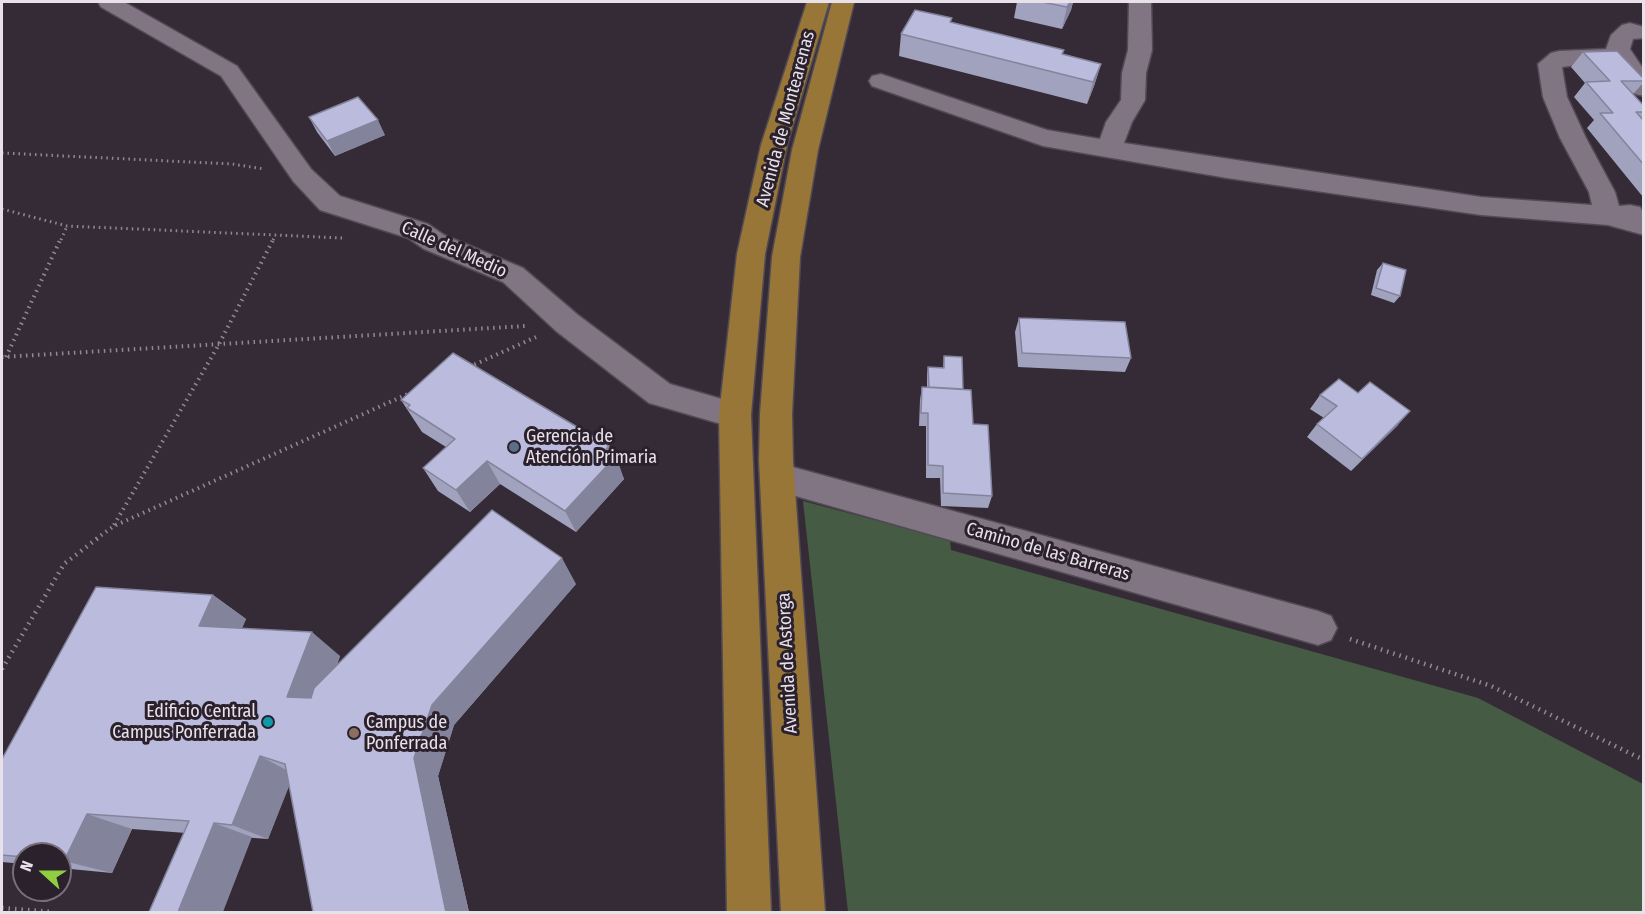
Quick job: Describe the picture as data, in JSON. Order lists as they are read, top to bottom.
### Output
{
  "streets": {
    "main road": ["Avenida de Montearenas", "Avenida de Astorga"],
    "street": ["Calle del Medio", "Camino de las Barreras"]
  },
  "crossings": [
    ["Avenida de Montearenas", "Calle del Medio"],
    ["Avenida de Montearenas", "Avenida de Astorga"],
    ["Camino de las Barreras", "Avenida de Astorga"]
  ],
  "places": ["Gerencia de Atención Primaria", "Edificio Central Campus Ponferrada", "Campus de Ponferrada"],
  "north": "left"
}
